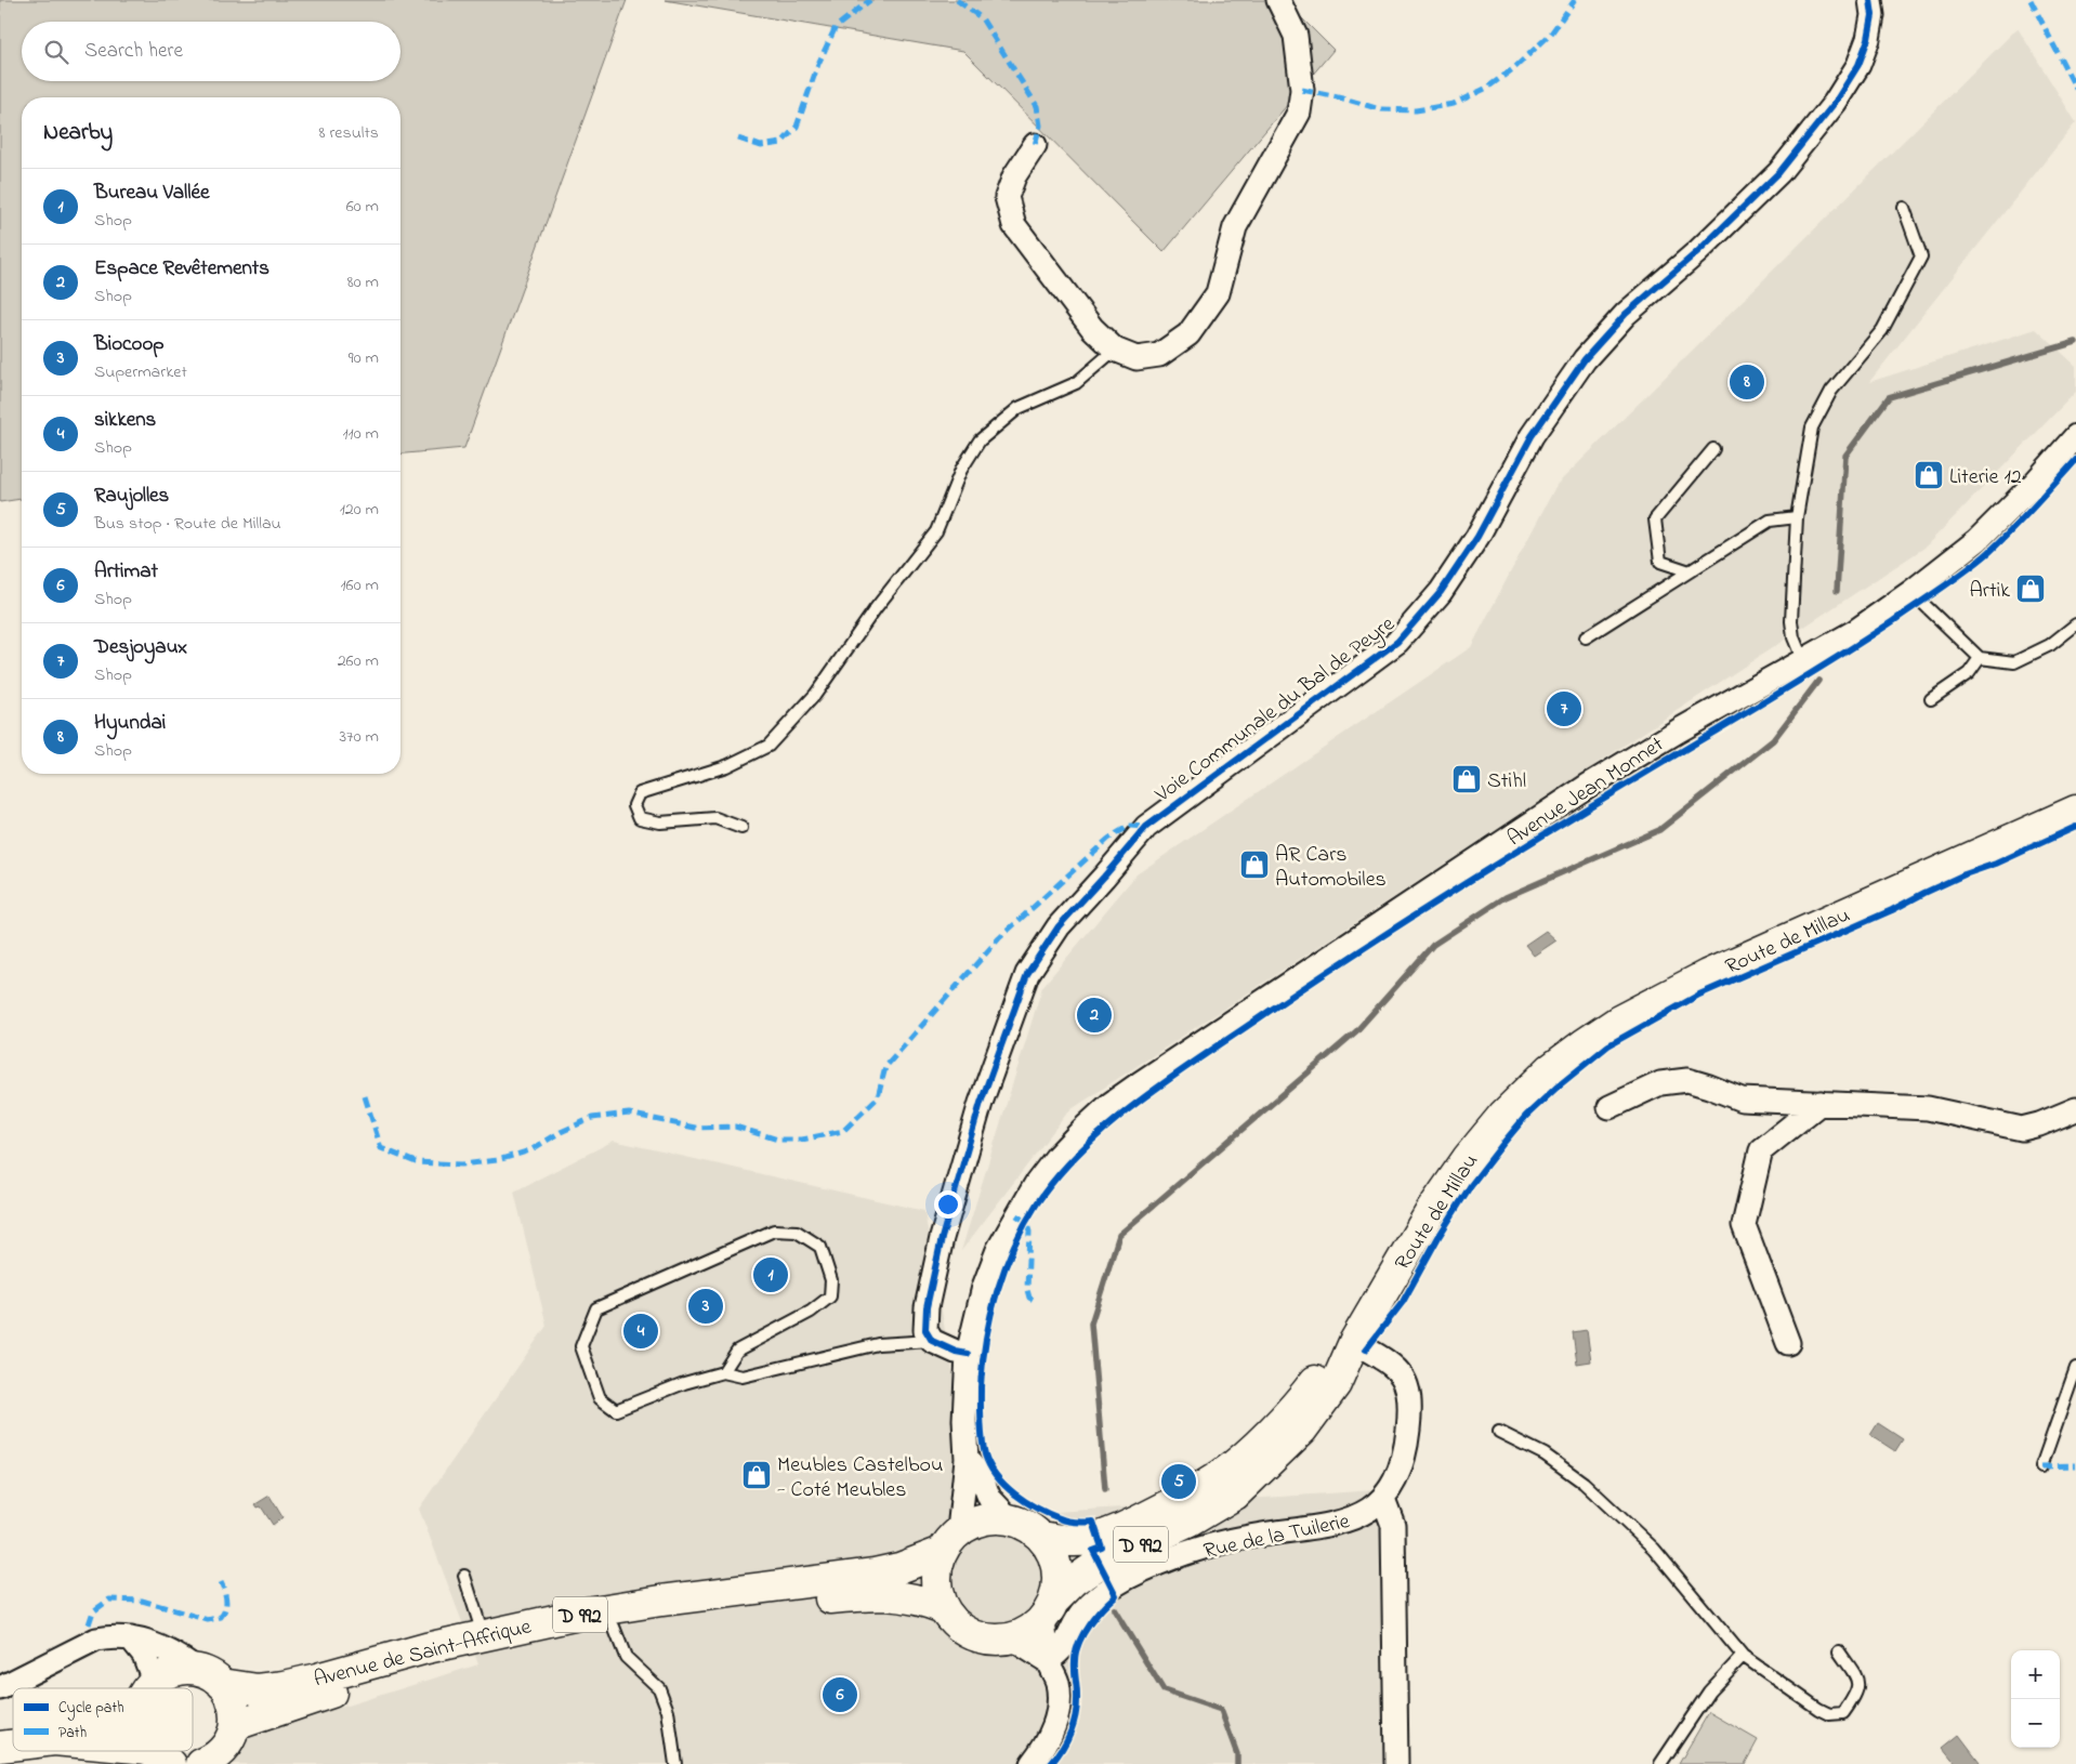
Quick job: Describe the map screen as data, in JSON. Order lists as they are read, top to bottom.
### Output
{
  "streets": {
    "main road": ["Route de Millau", "D 992", "Avenue de Saint-Affrique"],
    "street": ["Voie Communale du Bal de Peyre", "Avenue Jean Monnet", "Rue de la Tuilerie"]
  },
  "crossings": [
    ["Avenue Jean Monnet", "Route de Millau"],
    ["Avenue Jean Monnet", "Avenue de Saint-Affrique"],
    ["Route de Millau", "Rue de la Tuilerie"],
    ["Route de Millau", "Avenue de Saint-Affrique"]
  ],
  "places": {
    "shop": [
      "Literie 12",
      "Artik",
      "Stihl",
      "AR Cars Automobiles",
      "Meubles Castelbou - Coté Meubles"
    ]
  },
  "legend": ["Cycle path", "Path"],
  "page": {
    "search": "Search here",
    "heading": ["Nearby", "8 results"],
    "list": [
      {
        "mark": "1",
        "name": "Bureau Vallée",
        "note": "Shop",
        "value": "60 m"
      },
      {
        "mark": "2",
        "name": "Espace Revêtements",
        "note": "Shop",
        "value": "80 m"
      },
      {
        "mark": "3",
        "name": "Biocoop",
        "note": "Supermarket",
        "value": "90 m"
      },
      {
        "mark": "4",
        "name": "sikkens",
        "note": "Shop",
        "value": "110 m"
      },
      {
        "mark": "5",
        "name": "Raujolles",
        "note": "Bus stop · Route de Millau",
        "value": "120 m"
      },
      {
        "mark": "6",
        "name": "Artimat",
        "note": "Shop",
        "value": "160 m"
      },
      {
        "mark": "7",
        "name": "Desjoyaux",
        "note": "Shop",
        "value": "260 m"
      },
      {
        "mark": "8",
        "name": "Hyundai",
        "note": "Shop",
        "value": "370 m"
      }
    ],
    "pins": [
      "8",
      "7",
      "2",
      "1",
      "3",
      "4",
      "5",
      "6"
    ],
    "map_buttons": ["+", "−"]
  }
}
